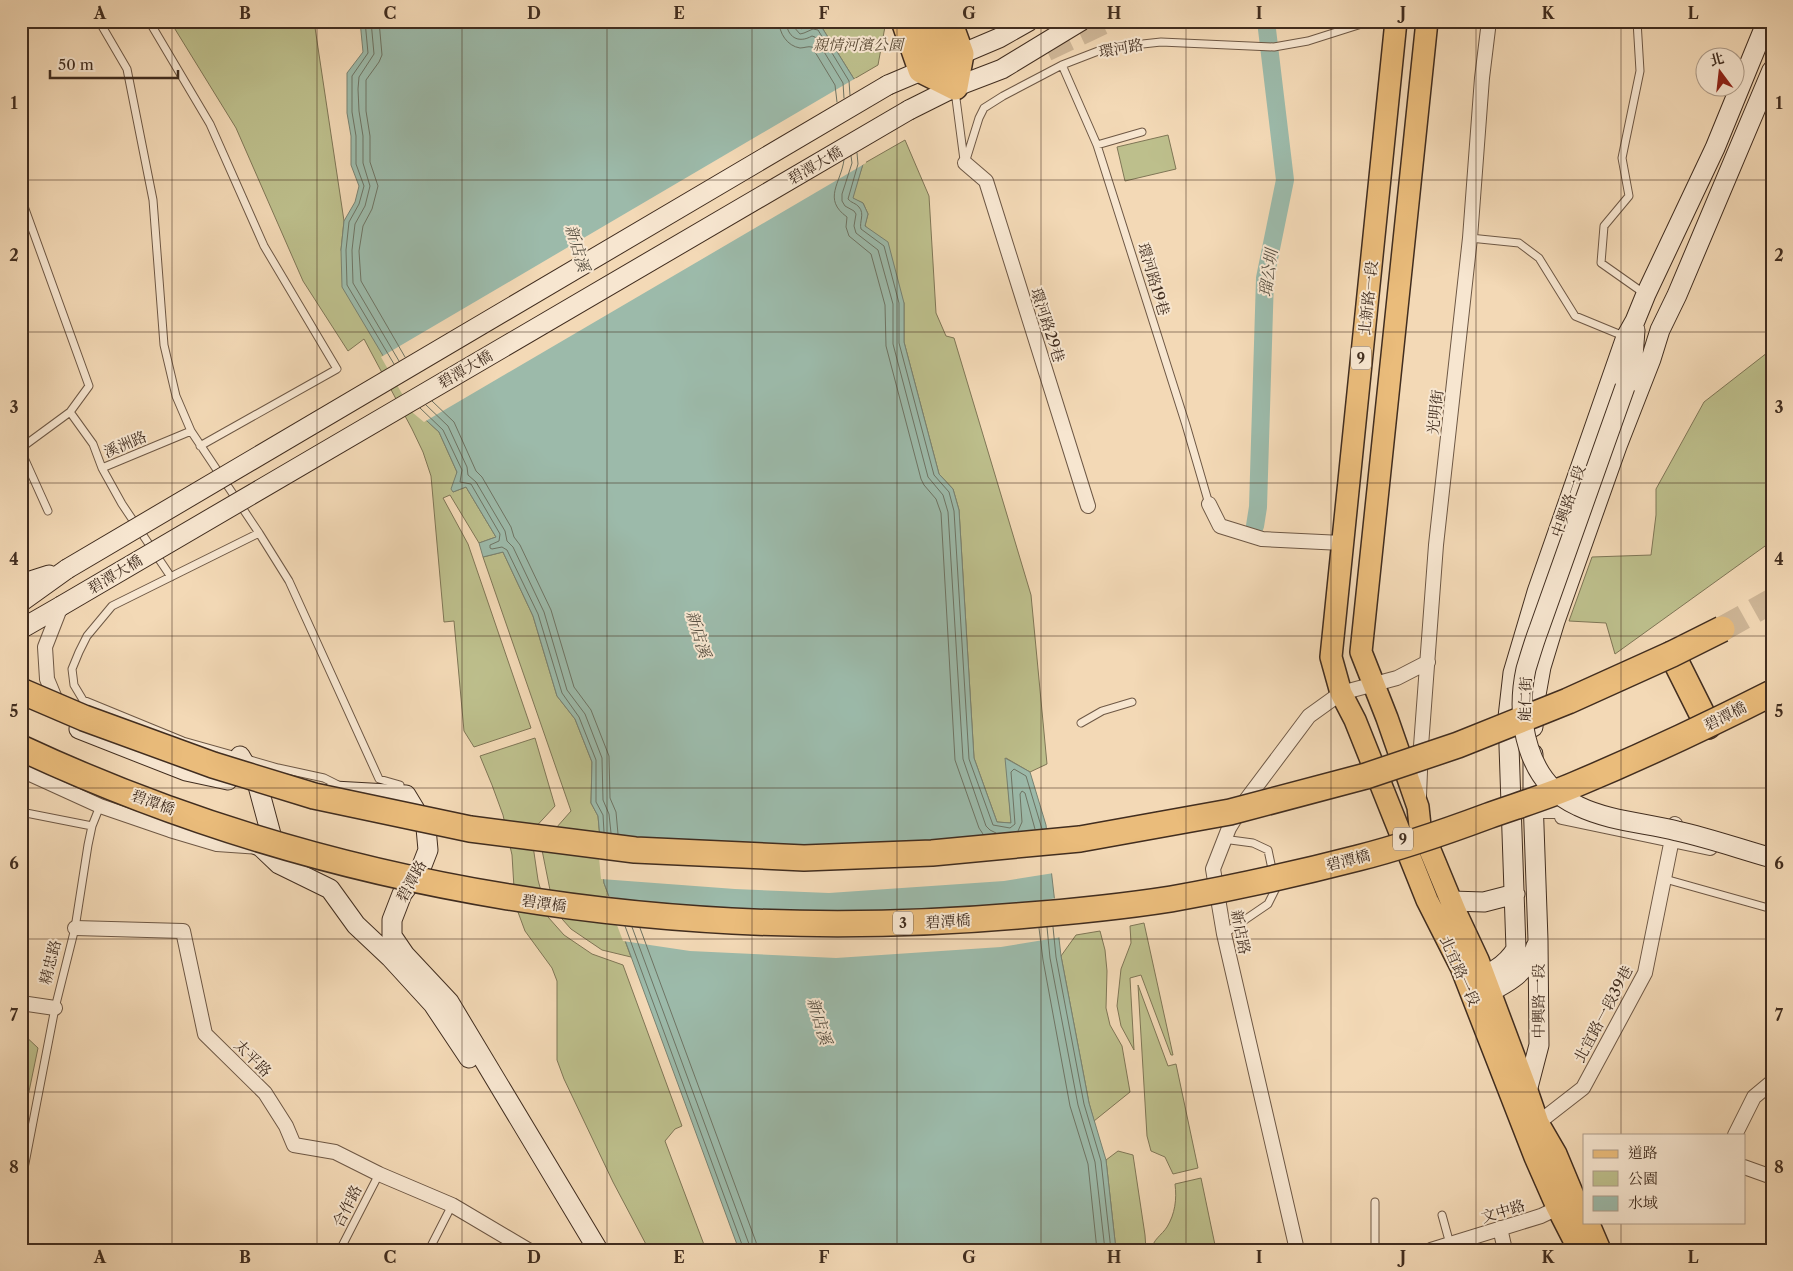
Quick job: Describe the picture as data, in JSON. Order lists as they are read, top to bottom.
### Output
{
  "streets": {
    "highway": ["碧潭橋", "3"],
    "main road": ["北新路一段", "9", "北宜路一段"],
    "street": [
      "碧潭大橋",
      "環河路29巷",
      "光明街",
      "中興路一段",
      "能仁街",
      "碧潭路",
      "新店路",
      "北宜路一段39巷",
      "太平路",
      "文中路"
    ],
    "lane": [
      "環河路",
      "環河路19巷",
      "溪洲路",
      "精忠路",
      "合作路"
    ]
  },
  "crossings": [
    ["環河路", "環河路19巷"],
    ["環河路", "環河路29巷"],
    ["北新路一段", "新店路"],
    ["北新路一段", "北宜路一段"],
    ["光明街", "新店路"],
    ["光明街", "北宜路一段"],
    ["中興路一段", "北宜路一段"],
    ["新店路", "北宜路一段"],
    ["精忠路", "太平路"],
    ["北宜路一段", "北宜路一段39巷"],
    ["北宜路一段", "文中路"],
    ["太平路", "合作路"]
  ],
  "water": ["新店溪", "瑠公圳"],
  "parks": ["親情河濱公園"],
  "legend": ["道路", "公園", "水域"],
  "scale_bar": "50 m",
  "north": "top",
  "grid": {
    "columns": [
      "A",
      "B",
      "C",
      "D",
      "E",
      "F",
      "G",
      "H",
      "I",
      "J",
      "K",
      "L"
    ],
    "rows": [
      "1",
      "2",
      "3",
      "4",
      "5",
      "6",
      "7",
      "8"
    ]
  }
}
